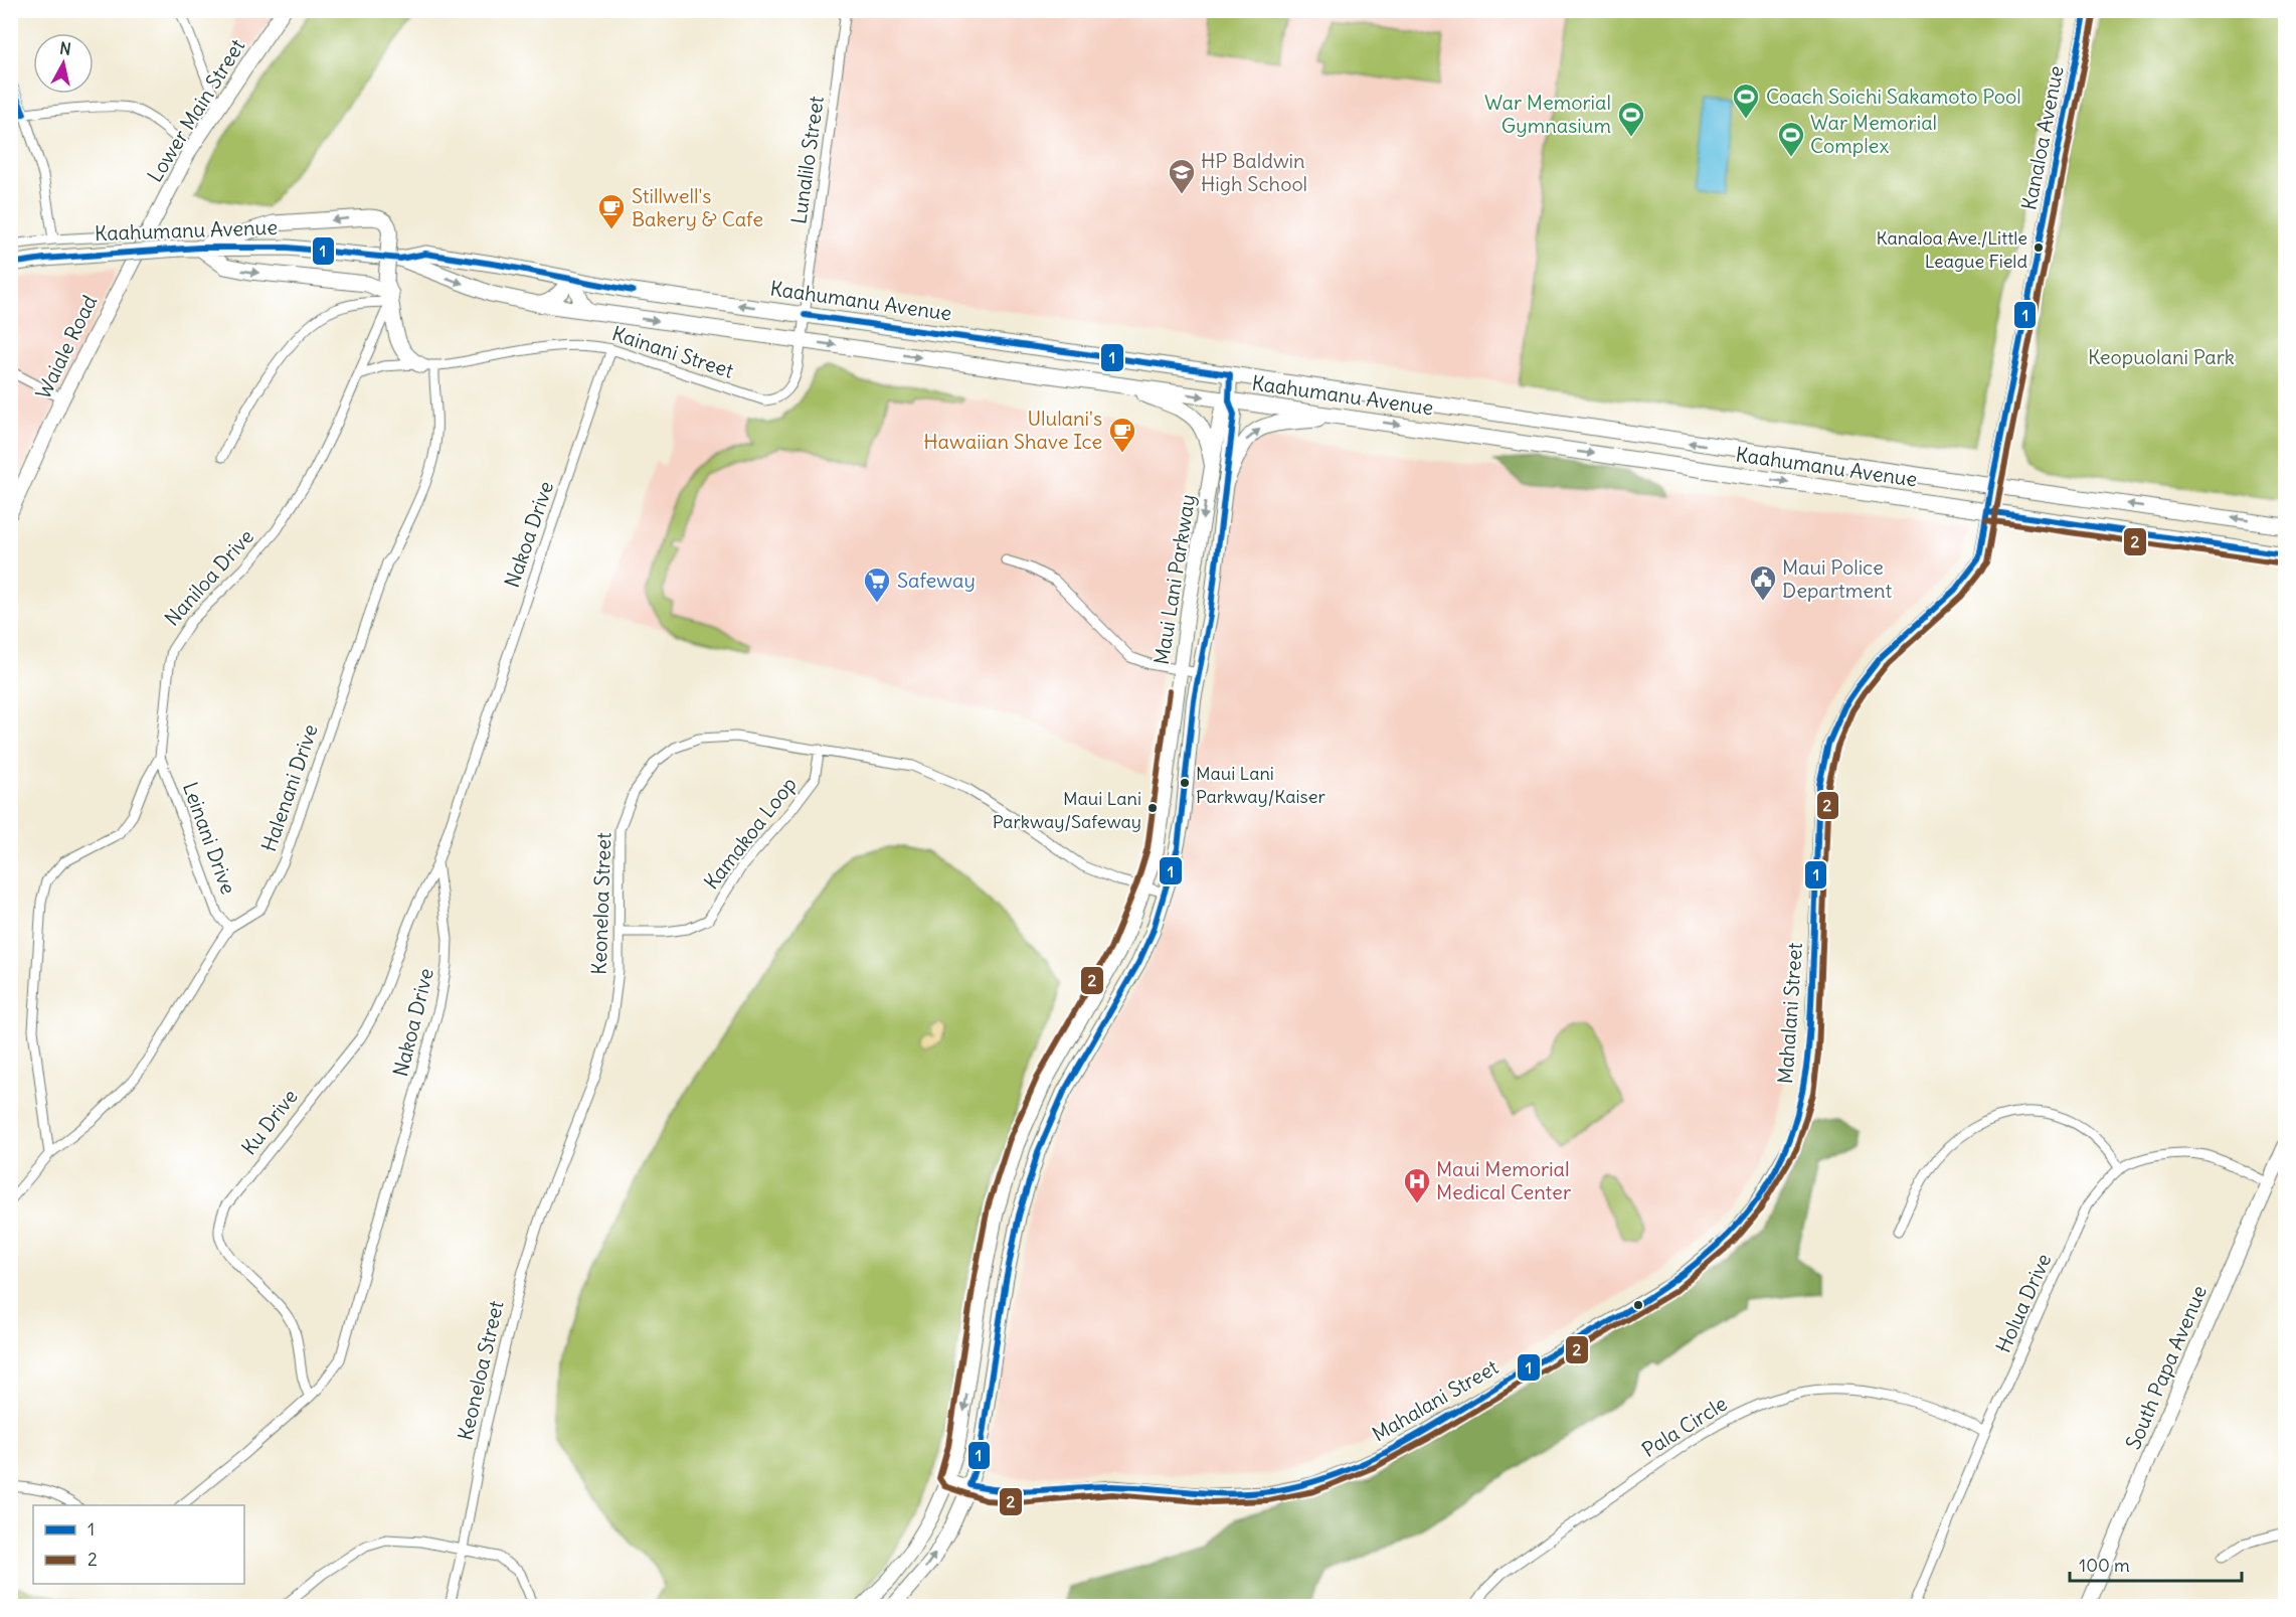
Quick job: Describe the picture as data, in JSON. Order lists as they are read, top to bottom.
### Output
{
  "streets": {
    "main road": [
      "Lower Main Street",
      "Kaahumanu Avenue",
      "Waiale Road",
      "Maui Lani Parkway",
      "South Papa Avenue"
    ],
    "street": [
      "Kanaloa Avenue",
      "Lunalilo Street",
      "Kainani Street",
      "Nakoa Drive",
      "Naniloa Drive",
      "Halenani Drive",
      "Kamakoa Loop",
      "Leinani Drive",
      "Keoneloa Street",
      "Mahalani Street",
      "Ku Drive",
      "Holua Drive",
      "Pala Circle"
    ]
  },
  "crossings": [
    ["Lower Main Street", "Waiale Road"],
    ["Kanaloa Avenue", "Kaahumanu Avenue"],
    ["Kanaloa Avenue", "Mahalani Street"],
    ["Lunalilo Street", "Kaahumanu Avenue"],
    ["Lunalilo Street", "Kainani Street"],
    ["Kaahumanu Avenue", "Kainani Street"],
    ["Kaahumanu Avenue", "Maui Lani Parkway"],
    ["Kaahumanu Avenue", "Mahalani Street"],
    ["Kainani Street", "Nakoa Drive"],
    ["Kainani Street", "Naniloa Drive"],
    ["Kainani Street", "Halenani Drive"],
    ["Nakoa Drive", "Ku Drive"],
    ["Naniloa Drive", "Halenani Drive"],
    ["Naniloa Drive", "Leinani Drive"],
    ["Maui Lani Parkway", "Keoneloa Street"],
    ["Maui Lani Parkway", "Mahalani Street"],
    ["Halenani Drive", "Leinani Drive"],
    ["Kamakoa Loop", "Keoneloa Street"],
    ["Holua Drive", "South Papa Avenue"],
    ["Holua Drive", "Pala Circle"]
  ],
  "parks": ["Keopuolani Park"],
  "places": {
    "sports": ["Coach Soichi Sakamoto Pool", "War Memorial Gymnasium", "War Memorial Complex"],
    "school or university": ["HP Baldwin High School"],
    "cafe": ["Stillwell's Bakery & Cafe", "Ululani's Hawaiian Shave Ice"],
    "other": ["Kanaloa Ave./Little League Field", "Maui Lani Parkway/Kaiser", "Maui Lani Parkway/Safeway"],
    "public building": ["Maui Police Department"],
    "supermarket": ["Safeway"],
    "hospital": ["Maui Memorial Medical Center"]
  },
  "lines": ["transit line 1", "transit line 2"],
  "legend": ["1", "2"],
  "scale_bar": "100 m",
  "north": "top"
}
